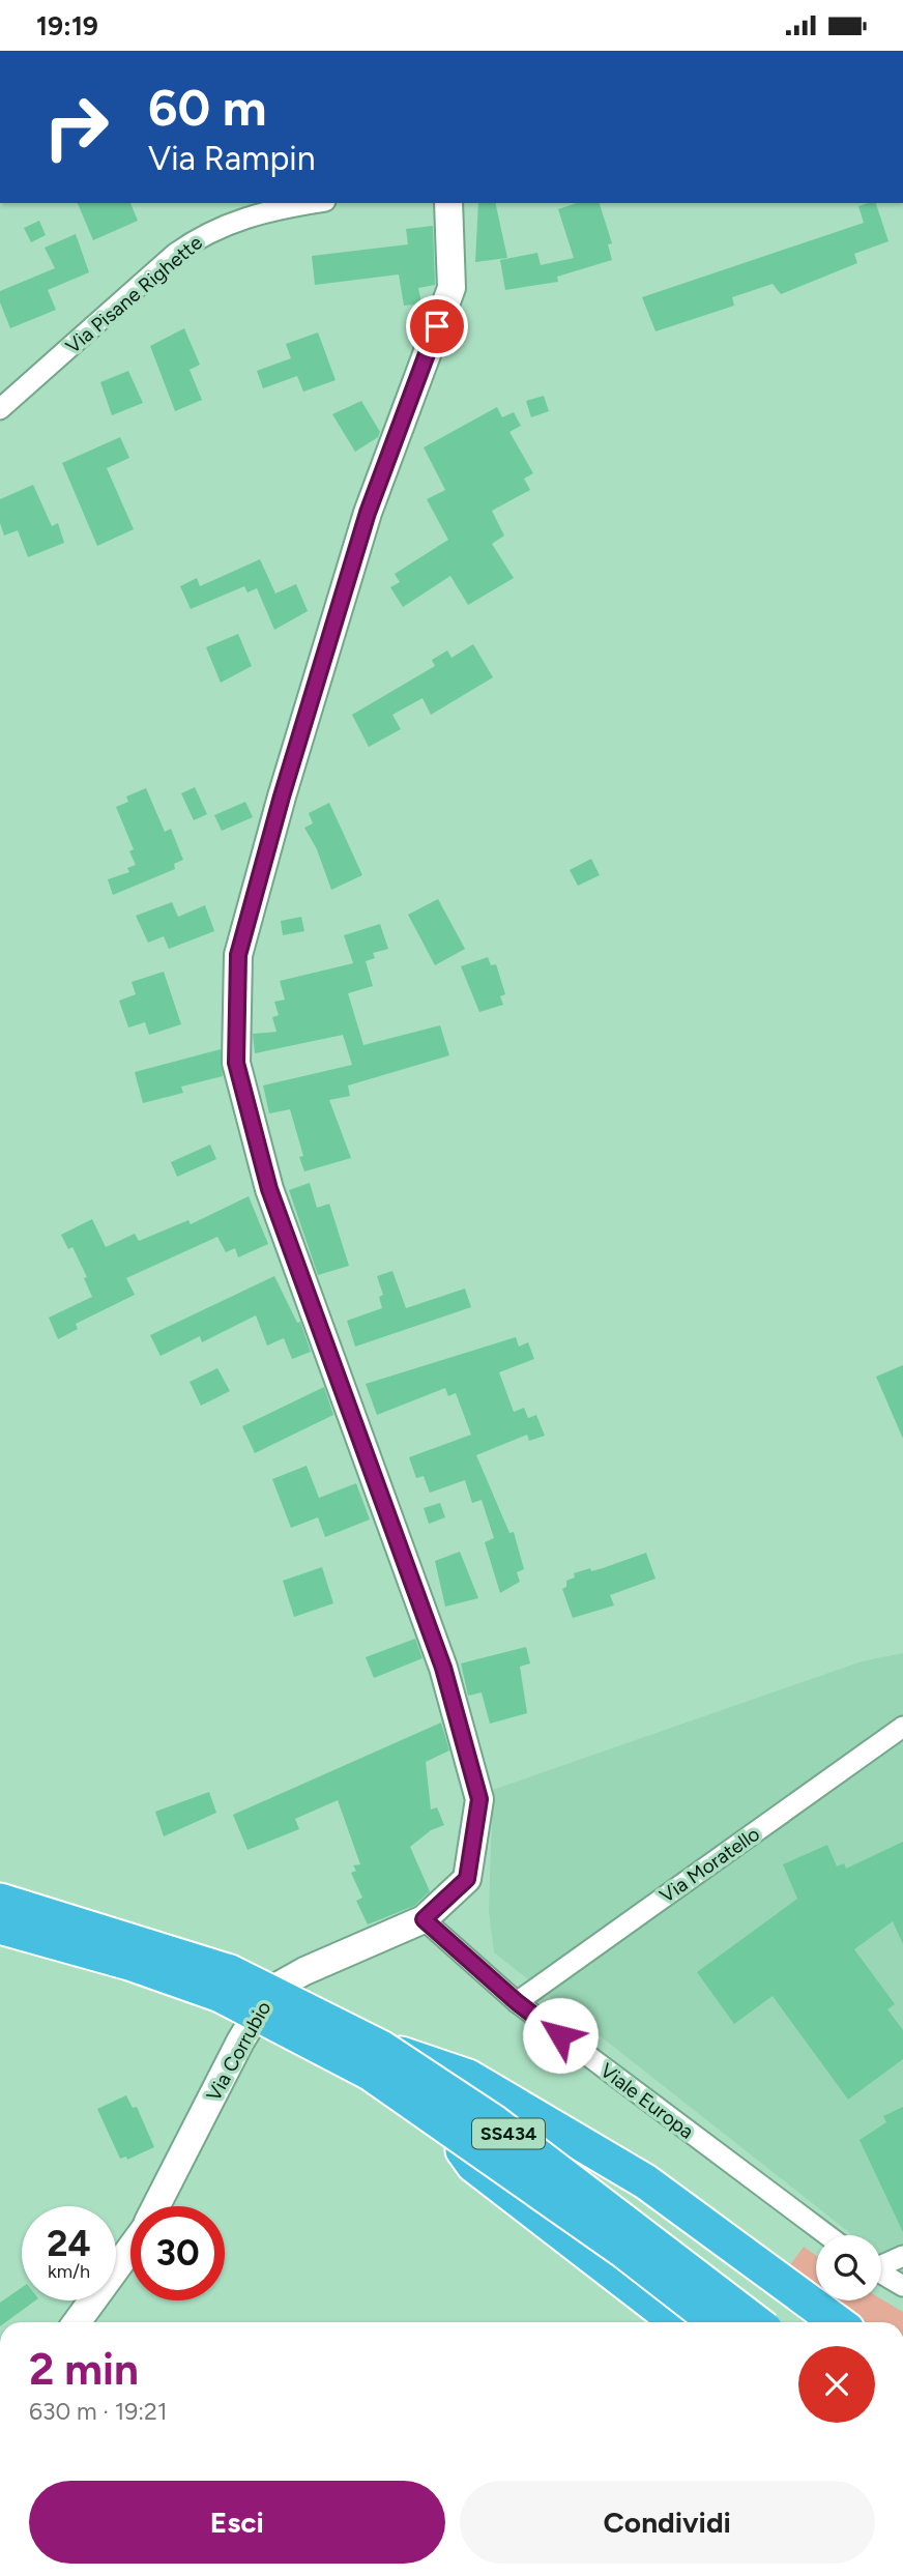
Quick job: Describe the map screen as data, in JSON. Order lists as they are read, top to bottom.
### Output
{
  "streets": {
    "highway": ["SS434"],
    "street": [
      "Via Pisane Righette",
      "Via Moratello",
      "Via Corrubio",
      "Viale Europa"
    ]
  },
  "crossings": [
    ["Via Moratello", "Viale Europa"],
    ["Via Corrubio", "Viale Europa"]
  ],
  "page": {
    "status": "19:19",
    "turn": ["60 m", "Via Rampin"],
    "speed": "24 km/h",
    "limit": "30",
    "heading": ["2 min", "630 m · 19:21"],
    "buttons": ["Esci", "Condividi"]
  }
}
